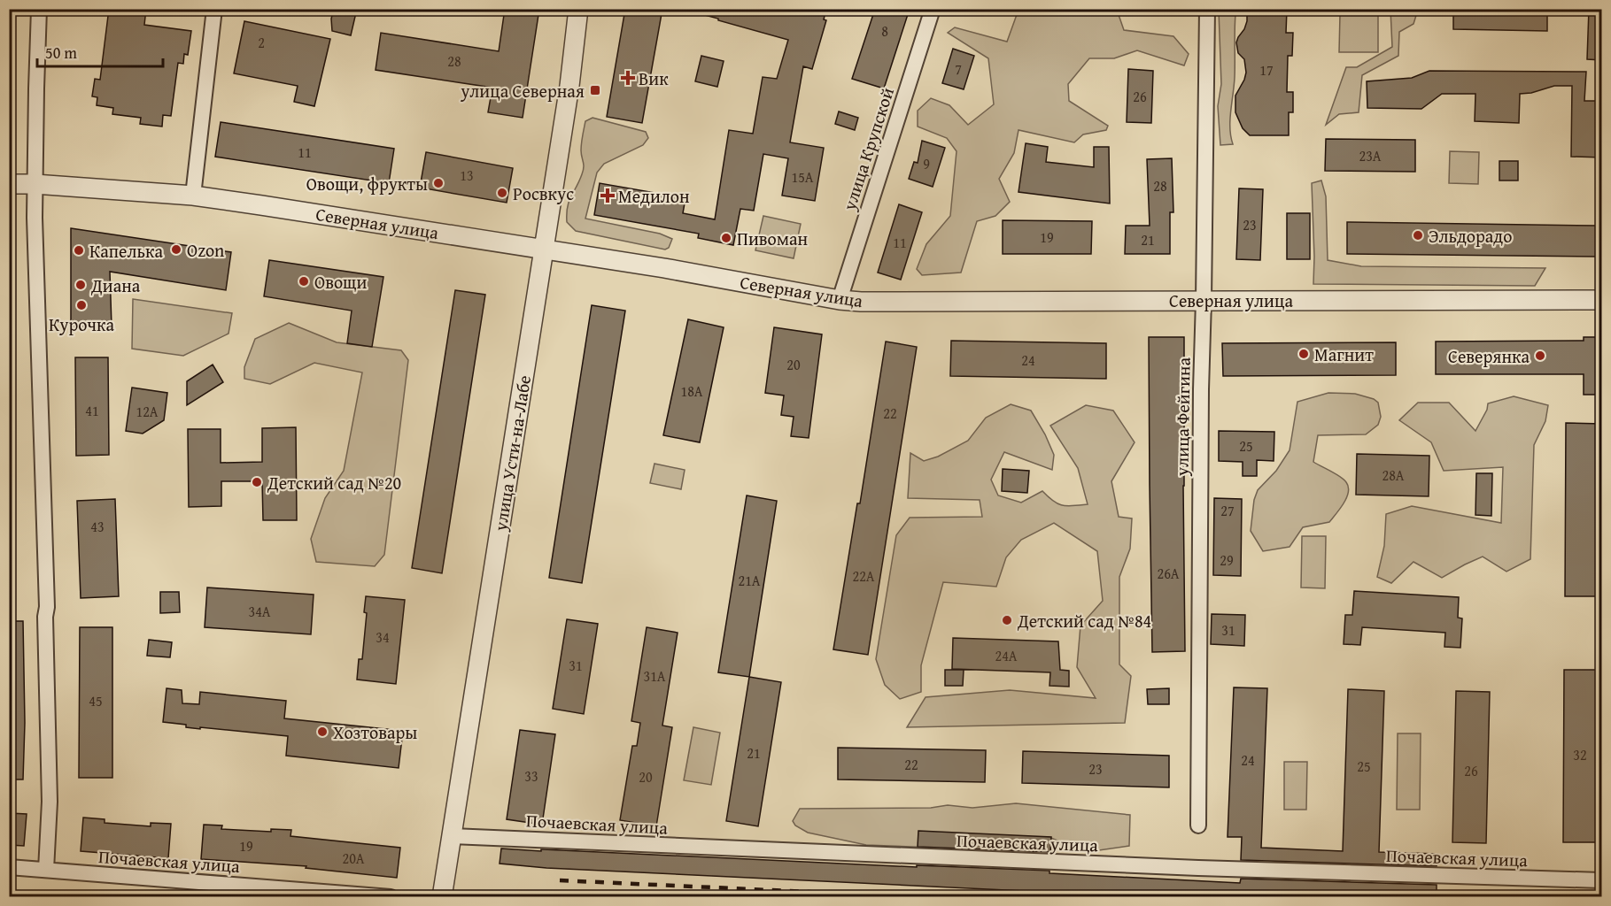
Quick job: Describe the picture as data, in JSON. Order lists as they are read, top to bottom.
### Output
{
  "streets": {
    "street": [
      "улица Крупской",
      "Северная улица",
      "улица Фейгина",
      "улица Усти-на-Лабе",
      "Почаевская улица"
    ]
  },
  "crossings": [
    ["улица Крупской", "Северная улица"],
    ["Северная улица", "улица Фейгина"],
    ["Северная улица", "улица Усти-на-Лабе"],
    ["улица Усти-на-Лабе", "Почаевская улица"]
  ],
  "places": {
    "health": ["Вик", "Медилон"],
    "transit": ["улица Северная"],
    "other": [
      "Овощи, фрукты",
      "Росвкус",
      "Эльдорадо",
      "Пивоман",
      "Ozon",
      "Капелька",
      "Овощи",
      "Диана",
      "Курочка",
      "Магнит",
      "Северянка",
      "Детский сад №20",
      "Детский сад №84",
      "Хозтовары"
    ]
  },
  "house_numbers": [
    "8",
    "2",
    "28",
    "7",
    "17",
    "26",
    "11",
    "23А",
    "9",
    "13",
    "15А",
    "28",
    "23",
    "19",
    "21",
    "11",
    "24",
    "20",
    "18А",
    "41",
    "12А",
    "22",
    "25",
    "28А",
    "27",
    "43",
    "29",
    "26А",
    "22А",
    "21А",
    "34А",
    "31",
    "34",
    "24А",
    "31",
    "31А",
    "45",
    "21",
    "32",
    "24",
    "22",
    "25",
    "23",
    "26",
    "33",
    "20",
    "19",
    "20А"
  ],
  "scale_bar": "50 m"
}
